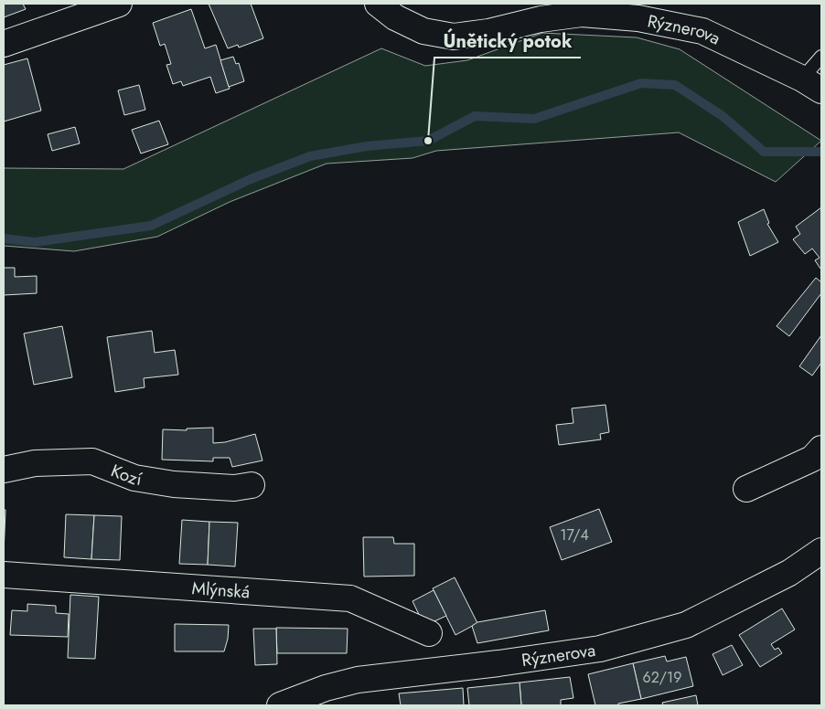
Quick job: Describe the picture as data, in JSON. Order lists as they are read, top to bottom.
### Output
{
  "streets": {
    "street": ["Rýznerova", "Kozí", "Mlýnská"]
  },
  "places": ["Únětický potok"],
  "house_numbers": ["17/4", "62/19"]
}
